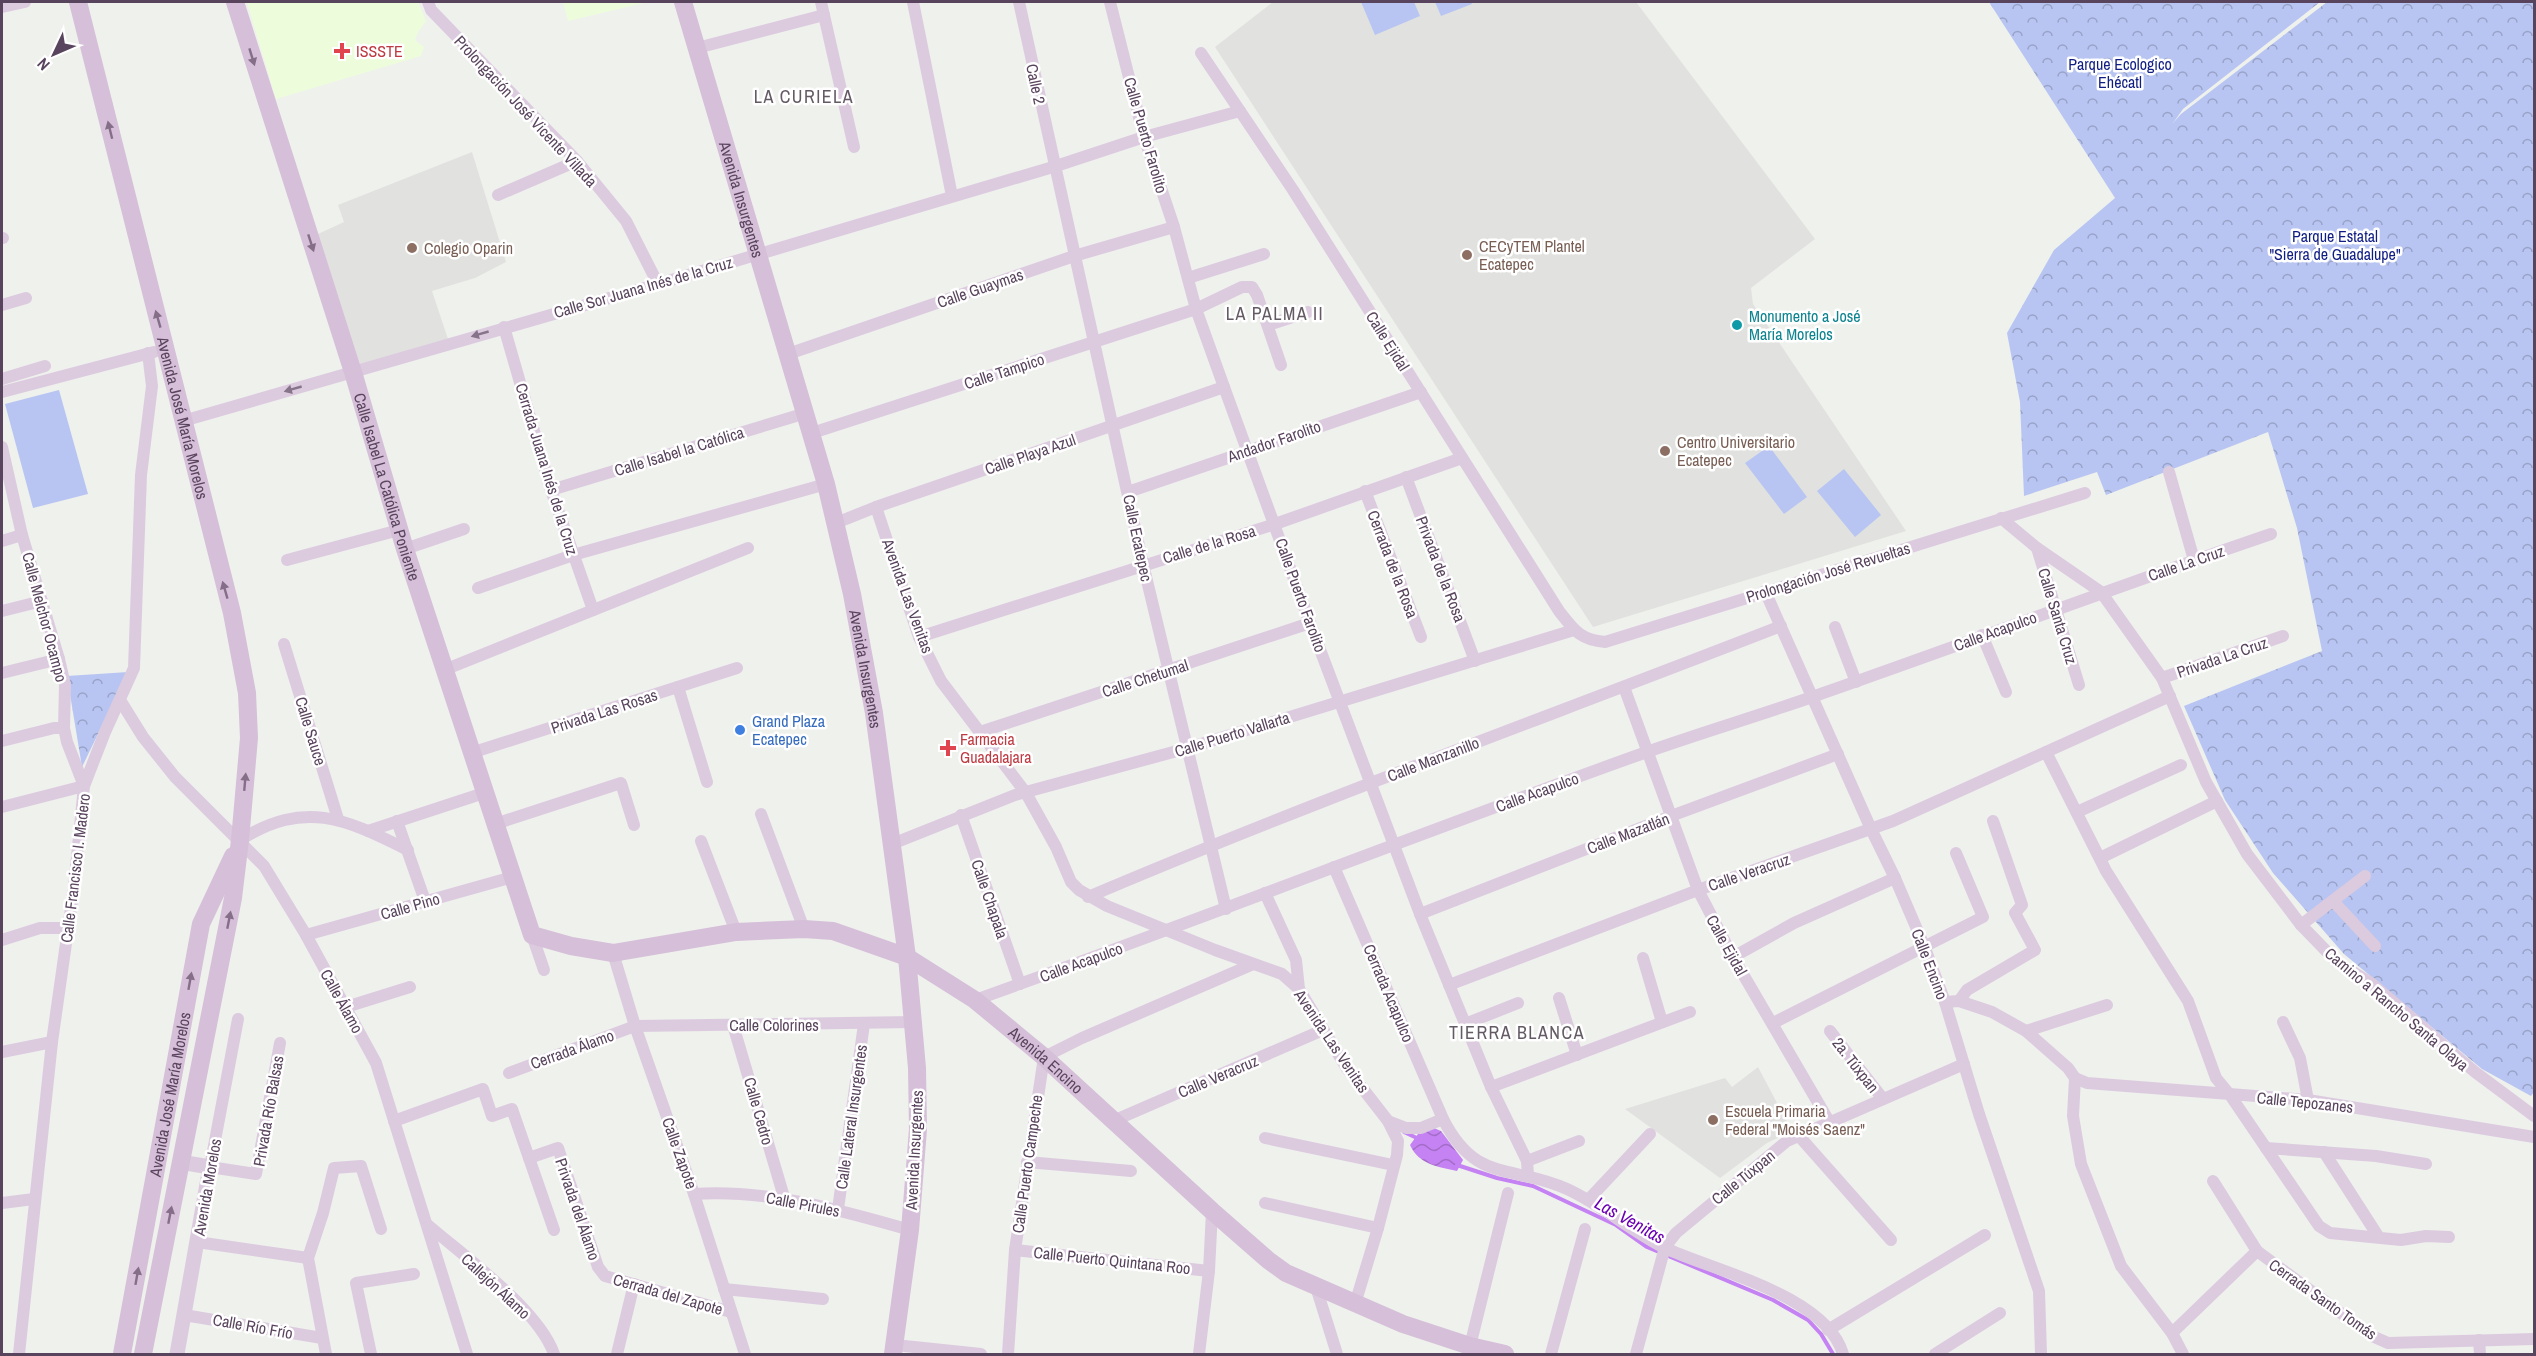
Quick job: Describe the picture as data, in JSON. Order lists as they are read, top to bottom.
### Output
{
  "streets": {
    "main road": [
      "Avenida Insurgentes",
      "Avenida José María Morelos",
      "Calle Isabel La Católica Poniente",
      "Avenida Encino"
    ],
    "street": [
      "Calle 2",
      "Prolongación José Vicente Villada",
      "Calle Puerto Farolito",
      "Calle Sor Juana Inés de la Cruz",
      "Calle Guaymas",
      "Calle Ejidal",
      "Calle Tampico",
      "Andador Farolito",
      "Calle Isabel la Católica",
      "Calle Playa Azul",
      "Cerrada Juana Inés de la Cruz",
      "Calle Ecatepec",
      "Calle de la Rosa",
      "Calle La Cruz",
      "Cerrada de la Rosa",
      "Privada de la Rosa",
      "Prolongación José Revueltas",
      "Avenida Las Venitas",
      "Calle Santa Cruz",
      "Calle Melchor Ocampo",
      "Calle Acapulco",
      "Privada La Cruz",
      "Calle Chetumal",
      "Privada Las Rosas",
      "Calle Sauce",
      "Calle Puerto Vallarta",
      "Calle Manzanillo",
      "Calle Mazatlán",
      "Calle Francisco I. Madero",
      "Calle Veracruz",
      "Calle Chapala",
      "Calle Pino",
      "Calle Encino",
      "Cerrada Acapulco",
      "Calle Álamo",
      "Camino a Rancho Santa Olaya",
      "Calle Colorines",
      "Cerrada Álamo",
      "2a. Túxpan",
      "Calle Tepozanes",
      "Privada Río Balsas",
      "Calle Cedro",
      "Calle Lateral Insurgentes",
      "Calle Zapote",
      "Calle Puerto Campeche",
      "Calle Túxpan",
      "Avenida Morelos",
      "Calle Pirules",
      "Privada del Álamo",
      "Calle Puerto Quintana Roo",
      "Callejón Álamo",
      "Cerrada del Zapote",
      "Cerrada Santo Tomás",
      "Calle Río Frío"
    ]
  },
  "crossings": [
    ["Calle 2", "Calle Sor Juana Inés de la Cruz"],
    ["Calle 2", "Calle Ecatepec"],
    ["Prolongación José Vicente Villada", "Calle Sor Juana Inés de la Cruz"],
    ["Calle Puerto Farolito", "Calle Sor Juana Inés de la Cruz"],
    ["Calle Puerto Farolito", "Calle Guaymas"],
    ["Calle Puerto Farolito", "Calle Tampico"],
    ["Calle Puerto Farolito", "Andador Farolito"],
    ["Calle Puerto Farolito", "Calle Playa Azul"],
    ["Calle Puerto Farolito", "Calle de la Rosa"],
    ["Calle Puerto Farolito", "Calle Acapulco"],
    ["Calle Puerto Farolito", "Calle Chetumal"],
    ["Calle Puerto Farolito", "Calle Puerto Vallarta"],
    ["Calle Puerto Farolito", "Calle Manzanillo"],
    ["Calle Puerto Farolito", "Calle Mazatlán"],
    ["Calle Puerto Farolito", "Calle Veracruz"],
    ["Avenida Insurgentes", "Calle Sor Juana Inés de la Cruz"],
    ["Avenida Insurgentes", "Calle Guaymas"],
    ["Avenida Insurgentes", "Calle Tampico"],
    ["Avenida Insurgentes", "Calle Isabel la Católica"],
    ["Avenida Insurgentes", "Calle Playa Azul"],
    ["Avenida Insurgentes", "Calle Puerto Vallarta"],
    ["Avenida Insurgentes", "Calle Colorines"],
    ["Avenida Insurgentes", "Avenida Encino"],
    ["Avenida Insurgentes", "Calle Pirules"],
    ["Calle Sor Juana Inés de la Cruz", "Calle Ejidal"],
    ["Calle Sor Juana Inés de la Cruz", "Avenida José María Morelos"],
    ["Calle Sor Juana Inés de la Cruz", "Cerrada Juana Inés de la Cruz"],
    ["Calle Sor Juana Inés de la Cruz", "Calle Isabel La Católica Poniente"],
    ["Calle Sor Juana Inés de la Cruz", "Calle Ecatepec"],
    ["Calle Guaymas", "Calle Ecatepec"],
    ["Calle Ejidal", "Andador Farolito"],
    ["Calle Ejidal", "Calle de la Rosa"],
    ["Calle Ejidal", "Prolongación José Revueltas"],
    ["Calle Ejidal", "Calle Acapulco"],
    ["Calle Ejidal", "Calle Puerto Vallarta"],
    ["Calle Ejidal", "Calle Manzanillo"],
    ["Calle Ejidal", "Calle Mazatlán"],
    ["Calle Ejidal", "Calle Veracruz"],
    ["Calle Ejidal", "Calle Túxpan"],
    ["Calle Tampico", "Calle Ecatepec"],
    ["Avenida José María Morelos", "Calle Álamo"],
    ["Avenida José María Morelos", "Privada Río Balsas"],
    ["Andador Farolito", "Calle Ecatepec"],
    ["Calle Isabel la Católica", "Cerrada Juana Inés de la Cruz"],
    ["Calle Playa Azul", "Calle Ecatepec"],
    ["Calle Playa Azul", "Avenida Las Venitas"],
    ["Calle Isabel La Católica Poniente", "Privada Las Rosas"],
    ["Calle Isabel La Católica Poniente", "Calle Pino"],
    ["Calle Isabel La Católica Poniente", "Avenida Encino"],
    ["Calle Ecatepec", "Calle de la Rosa"],
    ["Calle Ecatepec", "Calle Acapulco"],
    ["Calle Ecatepec", "Calle Chetumal"],
    ["Calle Ecatepec", "Calle Puerto Vallarta"],
    ["Calle Ecatepec", "Calle Manzanillo"],
    ["Calle de la Rosa", "Cerrada de la Rosa"],
    ["Calle de la Rosa", "Privada de la Rosa"],
    ["Calle de la Rosa", "Avenida Las Venitas"],
    ["Calle La Cruz", "Calle Acapulco"],
    ["Calle La Cruz", "Camino a Rancho Santa Olaya"],
    ["Privada de la Rosa", "Calle Puerto Vallarta"],
    ["Prolongación José Revueltas", "Calle Puerto Vallarta"],
    ["Prolongación José Revueltas", "Calle Encino"],
    ["Prolongación José Revueltas", "Camino a Rancho Santa Olaya"],
    ["Avenida Las Venitas", "Calle Acapulco"],
    ["Avenida Las Venitas", "Calle Chetumal"],
    ["Avenida Las Venitas", "Calle Puerto Vallarta"],
    ["Avenida Las Venitas", "Calle Manzanillo"],
    ["Avenida Las Venitas", "Calle Veracruz"],
    ["Calle Santa Cruz", "Calle Acapulco"],
    ["Calle Santa Cruz", "Camino a Rancho Santa Olaya"],
    ["Calle Melchor Ocampo", "Calle Francisco I. Madero"],
    ["Calle Acapulco", "Calle Chapala"],
    ["Calle Acapulco", "Calle Encino"],
    ["Calle Acapulco", "Cerrada Acapulco"],
    ["Calle Acapulco", "Camino a Rancho Santa Olaya"],
    ["Calle Acapulco", "Avenida Encino"],
    ["Privada La Cruz", "Camino a Rancho Santa Olaya"],
    ["Calle Puerto Vallarta", "Calle Chapala"],
    ["Calle Manzanillo", "Calle Encino"],
    ["Calle Mazatlán", "Calle Encino"],
    ["Calle Francisco I. Madero", "Calle Álamo"],
    ["Calle Veracruz", "Calle Encino"],
    ["Calle Veracruz", "Camino a Rancho Santa Olaya"],
    ["Calle Veracruz", "Avenida Encino"],
    ["Calle Pino", "Calle Álamo"],
    ["Calle Encino", "Calle Túxpan"],
    ["Calle Álamo", "Privada del Álamo"],
    ["Calle Álamo", "Callejón Álamo"],
    ["Calle Colorines", "Cerrada Álamo"],
    ["Calle Colorines", "Calle Cedro"],
    ["Calle Colorines", "Calle Lateral Insurgentes"],
    ["Calle Colorines", "Calle Zapote"],
    ["Cerrada Álamo", "Calle Zapote"],
    ["Avenida Encino", "Calle Zapote"],
    ["Avenida Encino", "Calle Puerto Campeche"],
    ["2a. Túxpan", "Calle Túxpan"],
    ["Privada Río Balsas", "Avenida Morelos"],
    ["Calle Cedro", "Calle Pirules"],
    ["Calle Lateral Insurgentes", "Calle Pirules"],
    ["Calle Zapote", "Calle Pirules"],
    ["Calle Zapote", "Cerrada del Zapote"],
    ["Calle Puerto Campeche", "Calle Puerto Quintana Roo"],
    ["Avenida Morelos", "Calle Río Frío"],
    ["Privada del Álamo", "Cerrada del Zapote"]
  ],
  "one_way": ["Avenida José María Morelos", "Calle Isabel La Católica Poniente"],
  "districts": ["LA CURIELA", "LA PALMA II", "TIERRA BLANCA"],
  "water": ["Las Venitas"],
  "parks": ["Parque Ecologico Ehécatl", "Parque Estatal \"Sierra de Guadalupe\""],
  "places": {
    "health": ["ISSSTE", "Farmacia Guadalajara"],
    "other": [
      "Colegio Oparin",
      "CECyTEM Plantel Ecatepec",
      "Monumento a José María Morelos",
      "Centro Universitario Ecatepec",
      "Grand Plaza Ecatepec",
      "Escuela Primaria Federal \"Moisés Saenz\""
    ]
  },
  "north": "bottom left"
}
